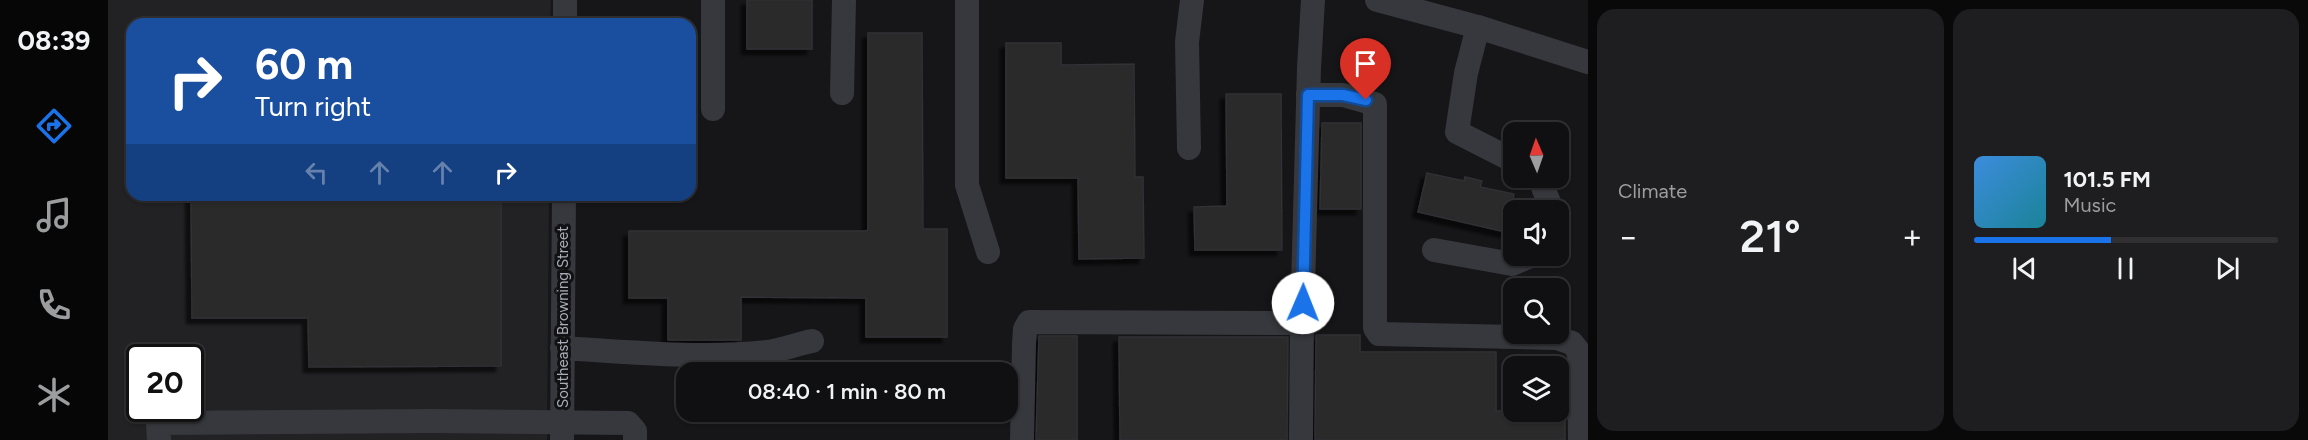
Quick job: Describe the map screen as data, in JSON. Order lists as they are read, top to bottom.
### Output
{
  "streets": {
    "street": ["Southeast Browning Street"]
  },
  "north": "top",
  "page": {
    "tabs": "08:39",
    "tile": "Climate",
    "turn": ["60 m", "Turn right"],
    "song": ["101.5 FM", "Music"],
    "heat": ["−", "21°", "+"],
    "limit": "20",
    "trip": "08:40 · 1 min · 80 m"
  }
}
